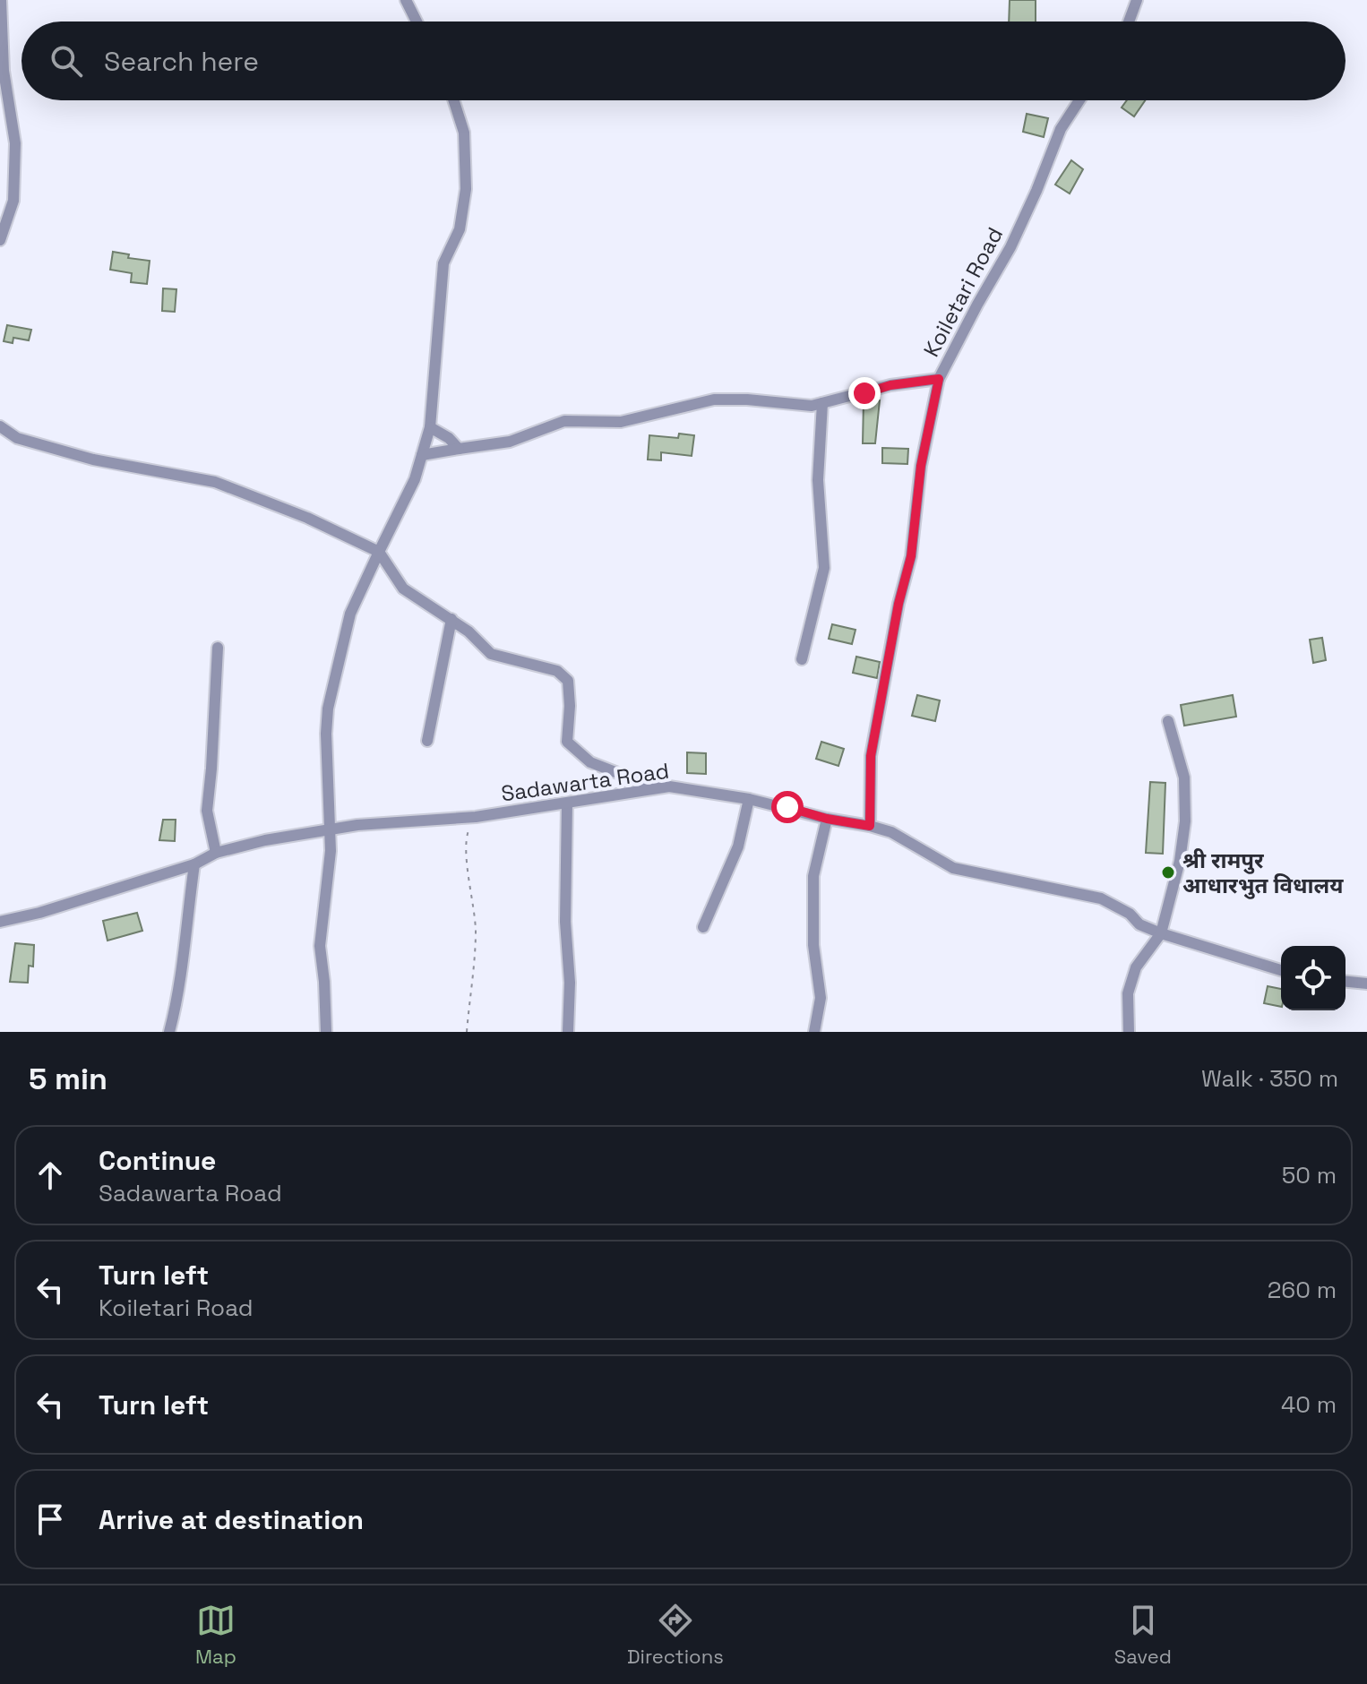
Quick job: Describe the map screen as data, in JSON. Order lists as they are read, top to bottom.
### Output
{
  "streets": {
    "street": ["Koiletari Road", "Sadawarta Road"]
  },
  "crossings": [
    ["Koiletari Road", "Sadawarta Road"]
  ],
  "places": ["श्री रामपुर आधारभुत विधालय"],
  "page": {
    "search": "Search here",
    "heading": ["5 min", "Walk · 350 m"],
    "list": [
      ["Continue", "Sadawarta Road", "50 m"],
      ["Turn left", "Koiletari Road", "260 m"],
      ["Turn left", "40 m"],
      "Arrive at destination"
    ],
    "nav": ["Map", "Directions", "Saved"]
  }
}
